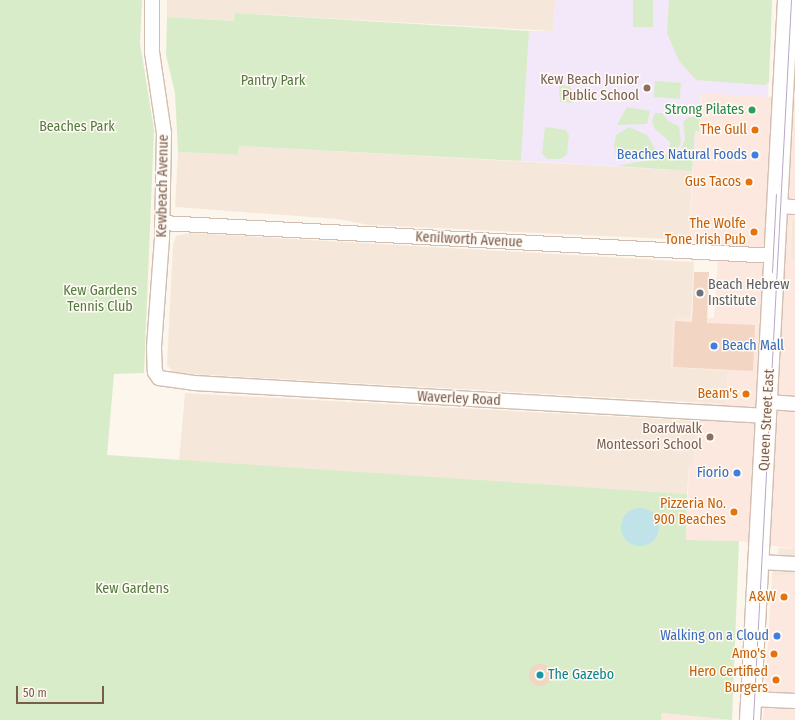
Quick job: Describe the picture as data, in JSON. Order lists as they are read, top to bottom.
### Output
{
  "streets": {
    "main road": ["Queen Street East"],
    "street": ["Kewbeach Avenue", "Kenilworth Avenue", "Waverley Road"]
  },
  "crossings": [
    ["Kewbeach Avenue", "Kenilworth Avenue"],
    ["Kewbeach Avenue", "Waverley Road"],
    ["Kenilworth Avenue", "Queen Street East"],
    ["Waverley Road", "Queen Street East"]
  ],
  "parks": [
    "Pantry Park",
    "Beaches Park",
    "Kew Gardens Tennis Club",
    "Kew Gardens"
  ],
  "places": [
    "Kew Beach Junior Public School",
    "Strong Pilates",
    "The Gull",
    "Beaches Natural Foods",
    "Gus Tacos",
    "The Wolfe Tone Irish Pub",
    "Beach Hebrew Institute",
    "Beach Mall",
    "Beam's",
    "Boardwalk Montessori School",
    "Fiorio",
    "Pizzeria No. 900 Beaches",
    "A&W",
    "Walking on a Cloud",
    "Amo's",
    "The Gazebo",
    "Hero Certified Burgers"
  ],
  "scale_bar": "50 m"
}
